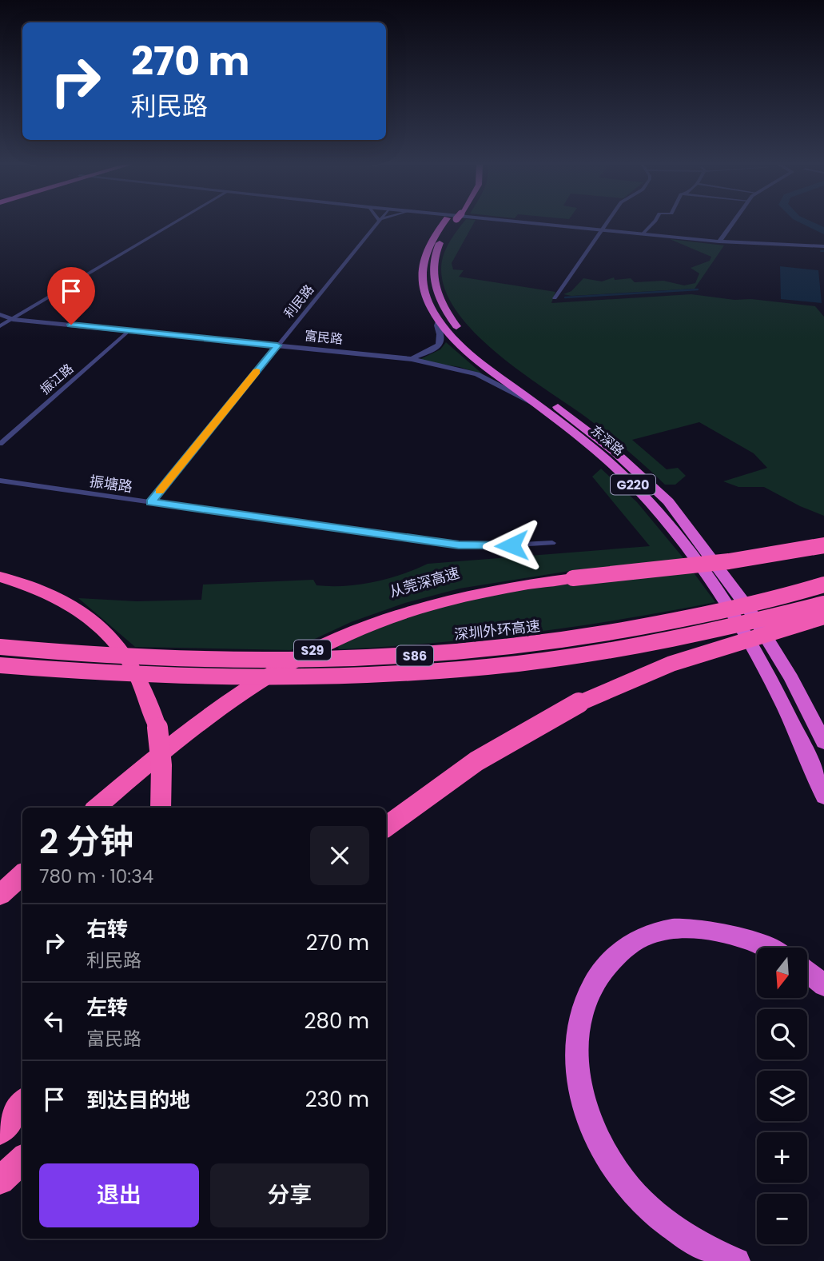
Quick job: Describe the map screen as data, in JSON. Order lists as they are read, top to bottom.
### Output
{
  "streets": {
    "highway": [
      "东深路",
      "G220",
      "从莞深高速",
      "深圳外环高速",
      "S29",
      "S86"
    ],
    "street": [
      "利民路",
      "富民路",
      "振江路",
      "振塘路"
    ]
  },
  "crossings": [
    ["利民路", "富民路"],
    ["利民路", "振塘路"],
    ["富民路", "振江路"],
    ["富民路", "东深路"]
  ],
  "north": "bottom",
  "page": {
    "turn": ["270 m", "利民路"],
    "heading": ["2 分钟", "780 m · 10:34"],
    "list": [
      {
        "name": "右转",
        "note": "利民路",
        "value": "270 m"
      },
      {
        "name": "左转",
        "note": "富民路",
        "value": "280 m"
      },
      {
        "name": "到达目的地",
        "value": "230 m"
      }
    ],
    "map_buttons": ["+", "−"],
    "buttons": ["退出", "分享"]
  }
}
